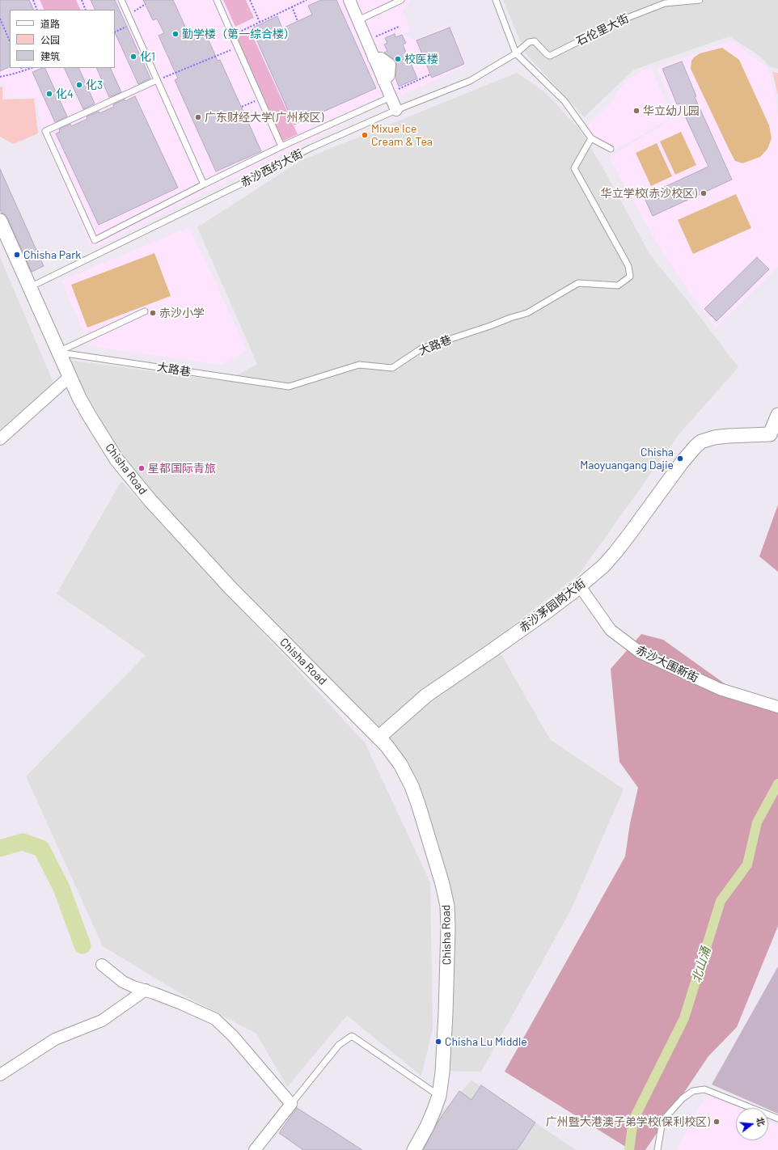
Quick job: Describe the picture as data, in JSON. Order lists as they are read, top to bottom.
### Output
{
  "streets": {
    "street": ["Chisha Road", "赤沙茅园岗大街", "赤沙大围新街"],
    "lane": ["石伦里大街", "赤沙西约大街", "大路巷"]
  },
  "crossings": [
    ["石伦里大街", "赤沙西约大街"],
    ["赤沙西约大街", "Chisha Road"],
    ["大路巷", "Chisha Road"],
    ["Chisha Road", "赤沙茅园岗大街"],
    ["赤沙茅园岗大街", "赤沙大围新街"]
  ],
  "water": ["北山涌"],
  "places": [
    "勤学楼（第一综合楼）",
    "化1",
    "校医楼",
    "化3",
    "化4",
    "华立幼儿园",
    "广东财经大学(广州校区)",
    "Mixue Ice Cream & Tea",
    "华立学校(赤沙校区)",
    "Chisha Park",
    "赤沙小学",
    "Chisha Maoyuangang Dajie",
    "星都国际青旅",
    "Chisha Lu Middle",
    "广州暨大港澳子弟学校(保利校区)"
  ],
  "legend": ["道路", "公园", "建筑"],
  "north": "right"
}
